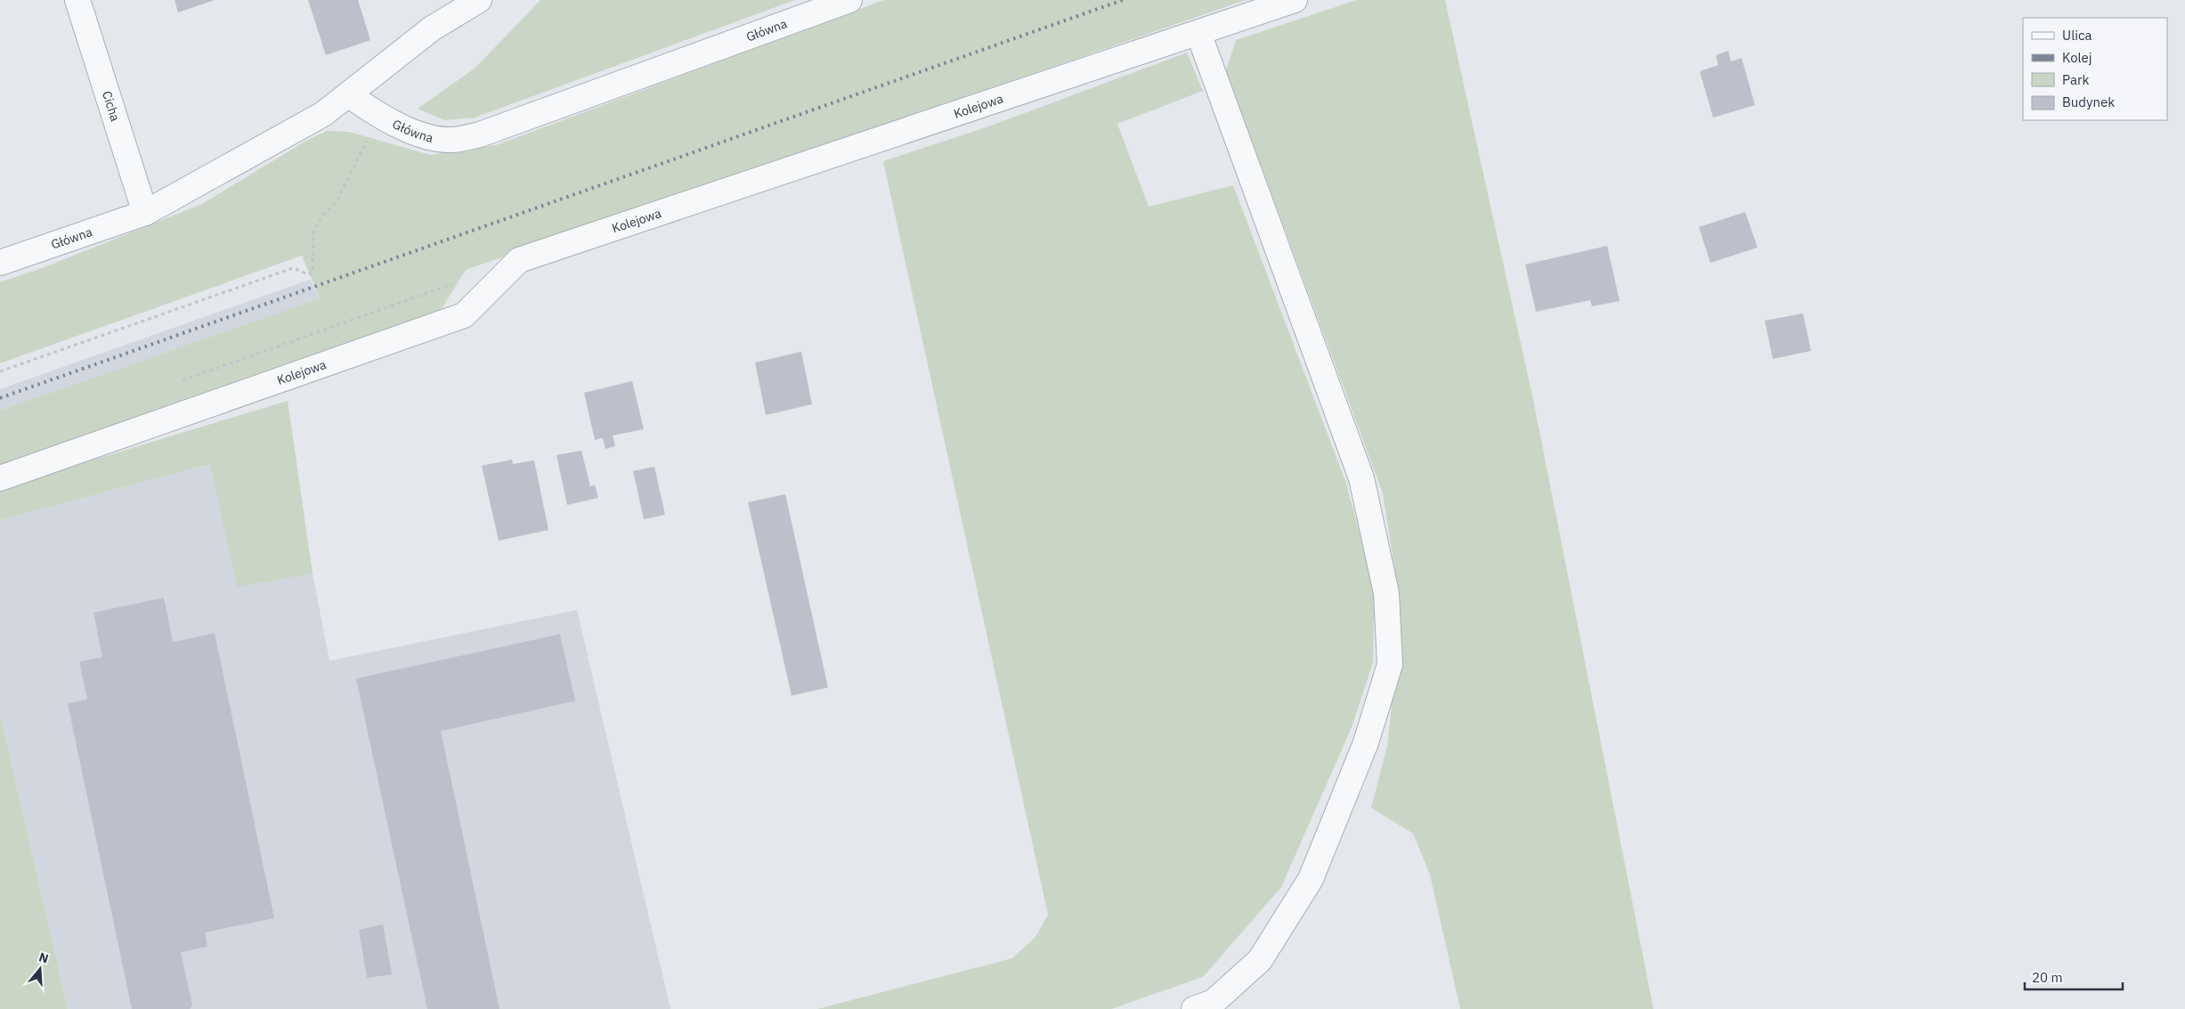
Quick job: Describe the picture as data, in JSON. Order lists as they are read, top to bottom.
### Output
{
  "streets": {
    "street": ["Główna", "Kolejowa", "Cicha"]
  },
  "crossings": [
    ["Główna", "Cicha"]
  ],
  "legend": [
    "Ulica",
    "Kolej",
    "Park",
    "Budynek"
  ],
  "scale_bar": "20 m",
  "north": "top"
}
